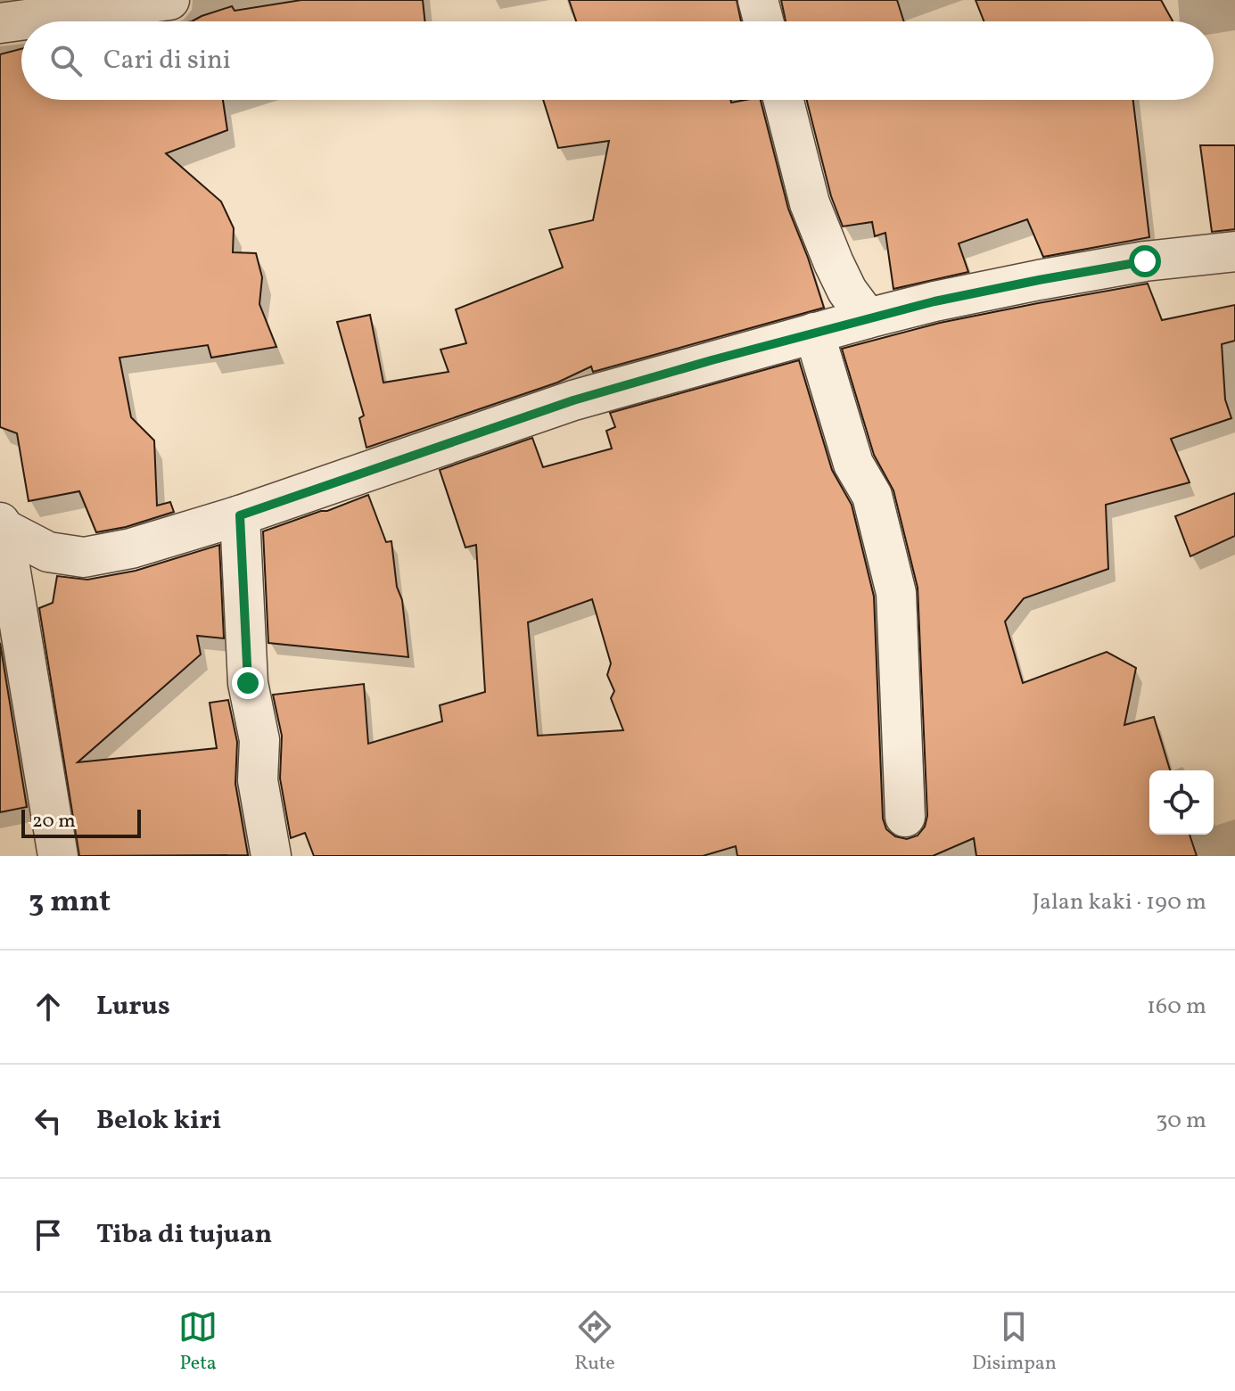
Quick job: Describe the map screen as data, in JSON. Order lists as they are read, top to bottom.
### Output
{
  "scale_bar": "20 m",
  "page": {
    "search": "Cari di sini",
    "scale": "20 m",
    "heading": ["3 mnt", "Jalan kaki · 190 m"],
    "list": [
      ["Lurus", "160 m"],
      ["Belok kiri", "30 m"],
      "Tiba di tujuan"
    ],
    "nav": ["Peta", "Rute", "Disimpan"]
  }
}
